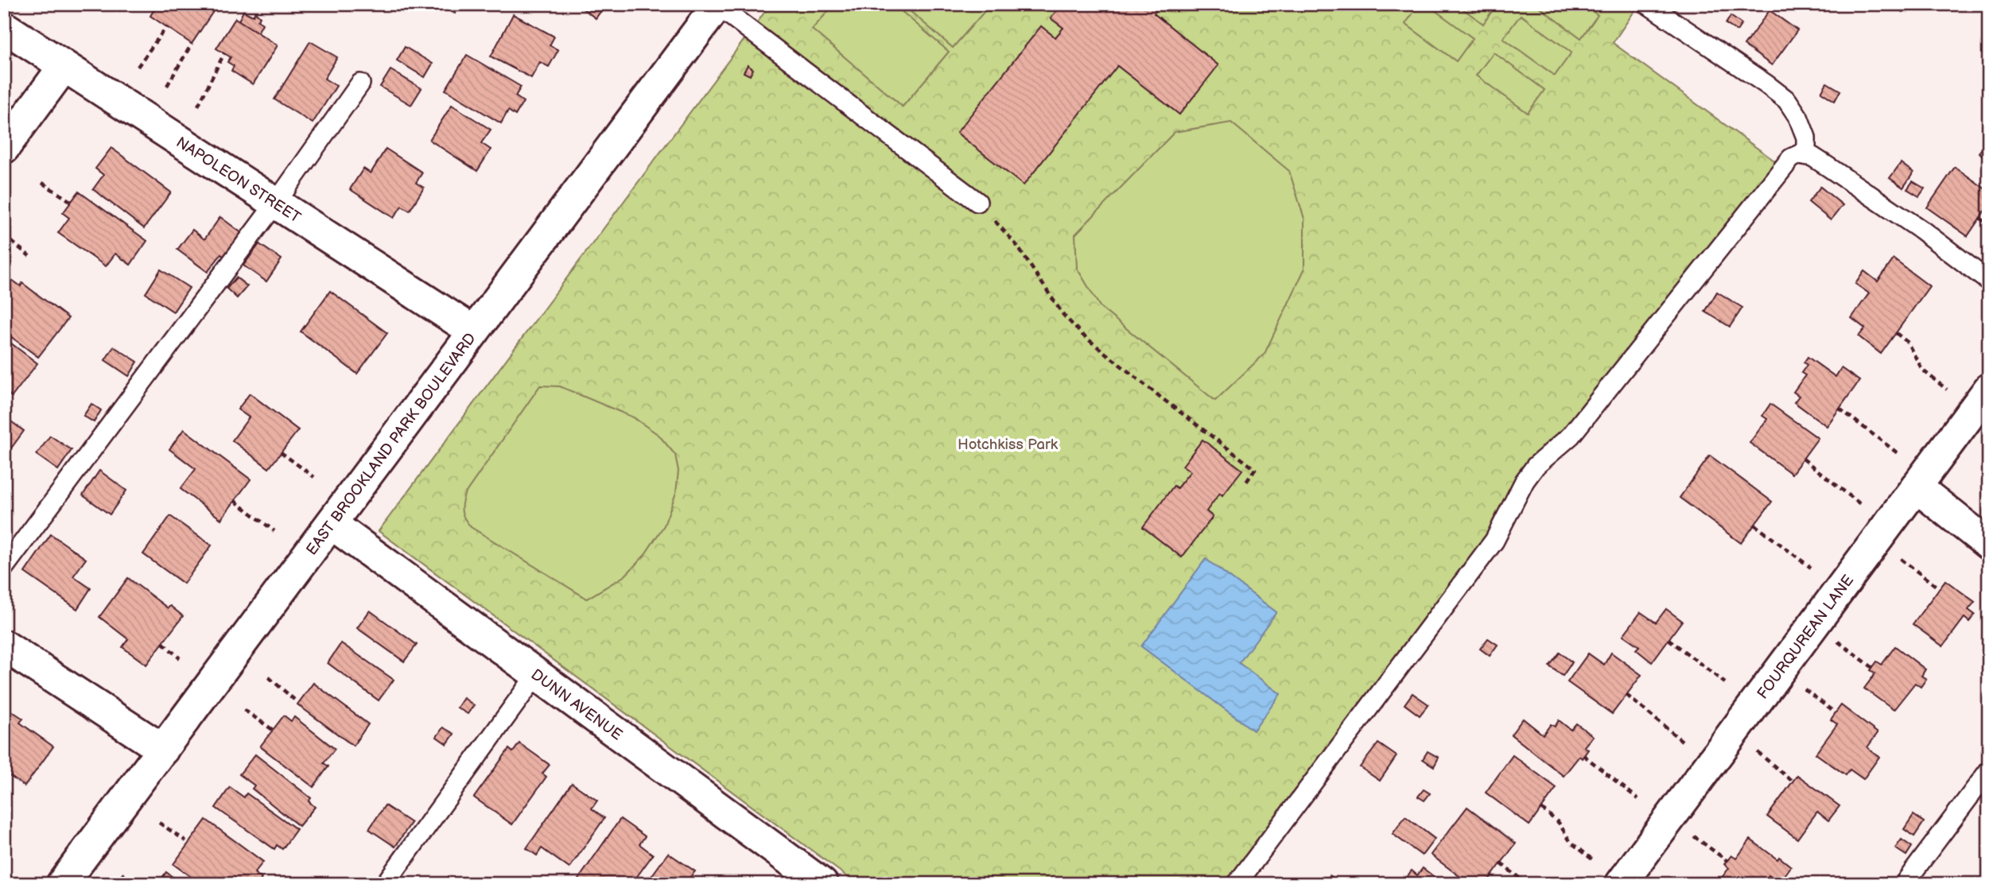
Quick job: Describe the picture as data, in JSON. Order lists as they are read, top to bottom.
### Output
{
  "streets": {
    "street": [
      "NAPOLEON STREET",
      "EAST BROOKLAND PARK BOULEVARD",
      "FOURQUREAN LANE",
      "DUNN AVENUE"
    ]
  },
  "crossings": [
    ["NAPOLEON STREET", "EAST BROOKLAND PARK BOULEVARD"],
    ["EAST BROOKLAND PARK BOULEVARD", "DUNN AVENUE"]
  ],
  "parks": ["Hotchkiss Park"]
}
